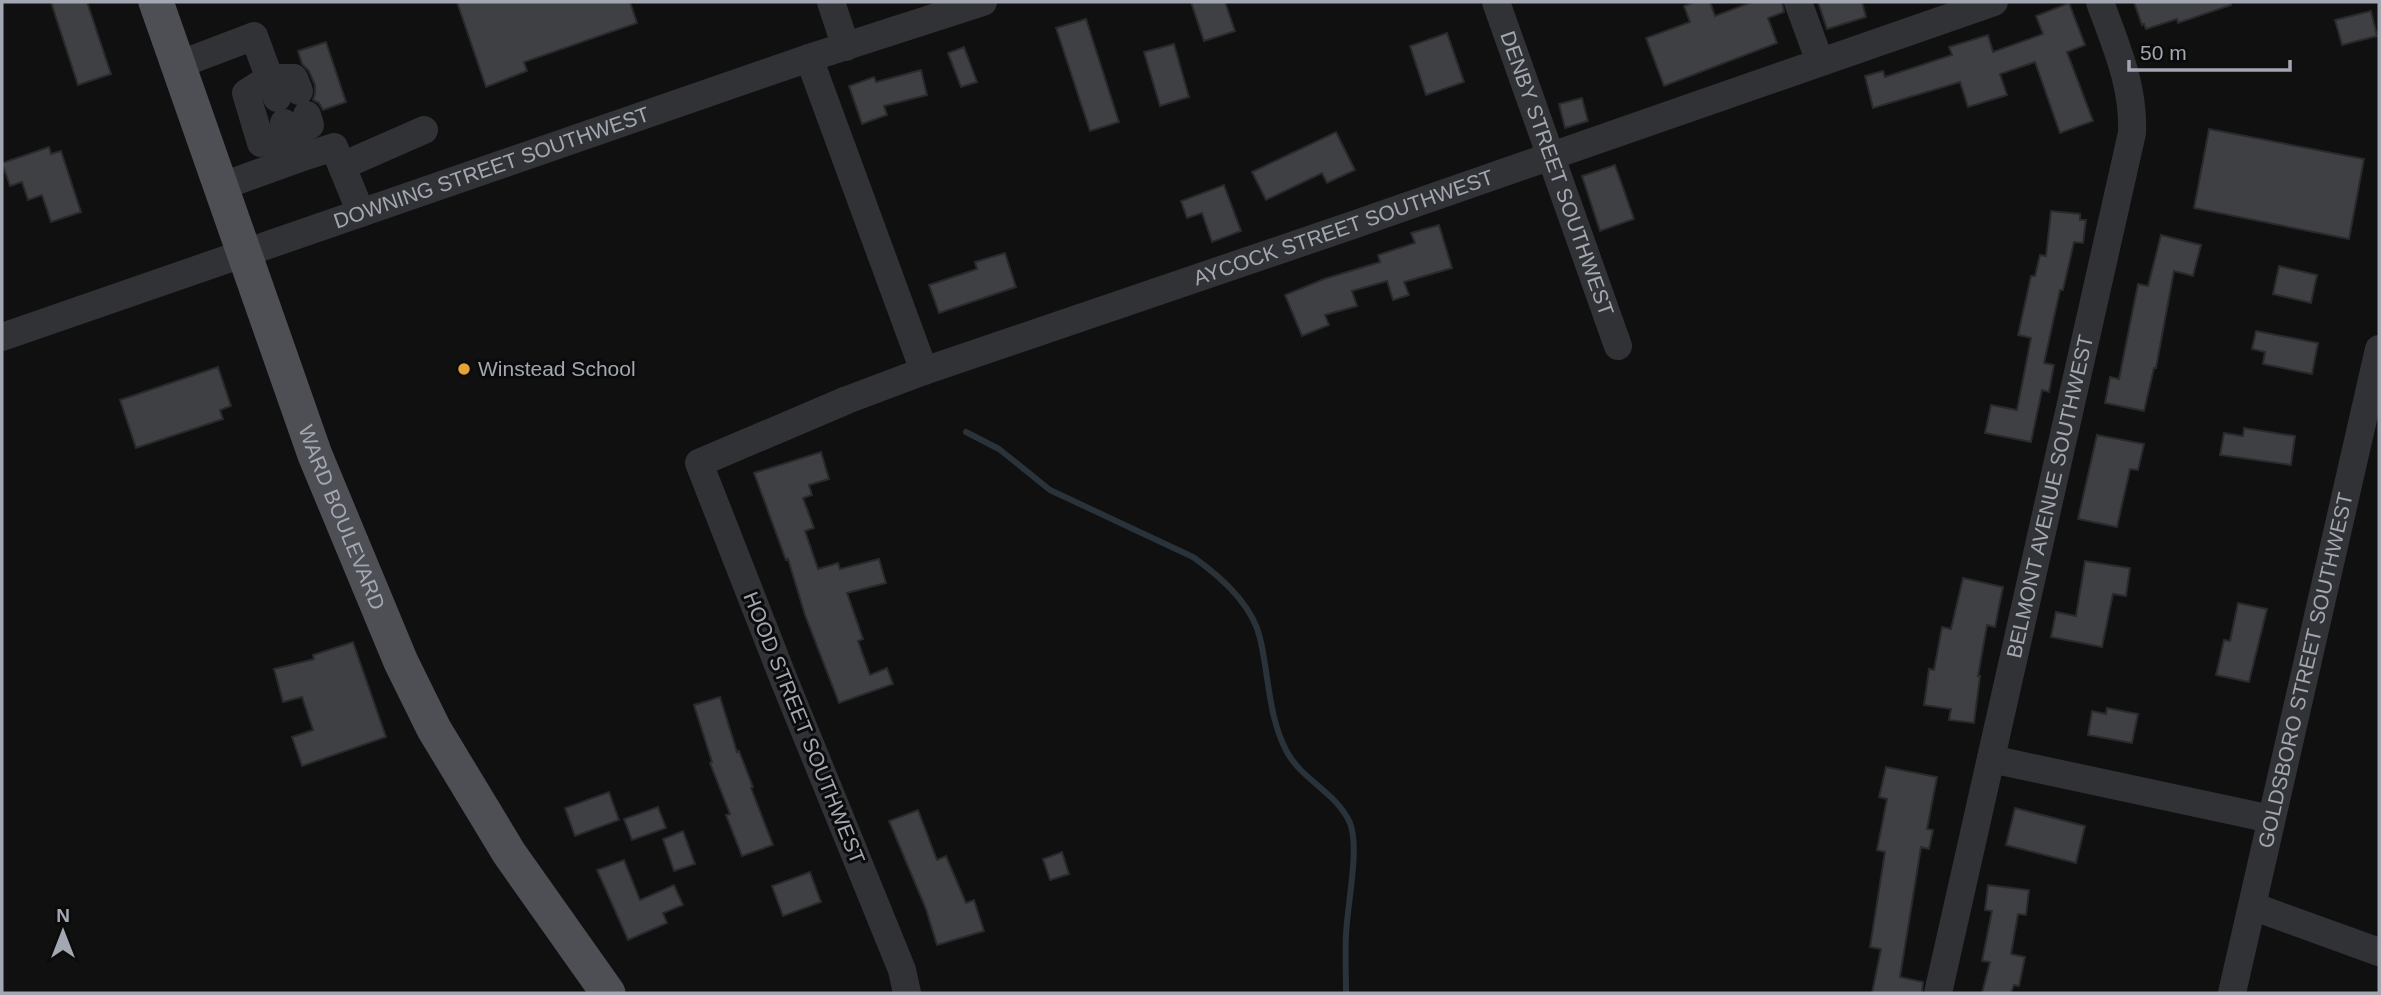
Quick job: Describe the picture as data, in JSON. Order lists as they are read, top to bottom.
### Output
{
  "streets": {
    "main road": ["WARD BOULEVARD"],
    "street": [
      "DOWNING STREET SOUTHWEST",
      "DENBY STREET SOUTHWEST",
      "AYCOCK STREET SOUTHWEST",
      "BELMONT AVENUE SOUTHWEST",
      "GOLDSBORO STREET SOUTHWEST",
      "HOOD STREET SOUTHWEST"
    ]
  },
  "crossings": [
    ["DOWNING STREET SOUTHWEST", "WARD BOULEVARD"],
    ["DENBY STREET SOUTHWEST", "AYCOCK STREET SOUTHWEST"],
    ["AYCOCK STREET SOUTHWEST", "HOOD STREET SOUTHWEST"]
  ],
  "places": ["Winstead School"],
  "scale_bar": "50 m",
  "north": "top"
}
